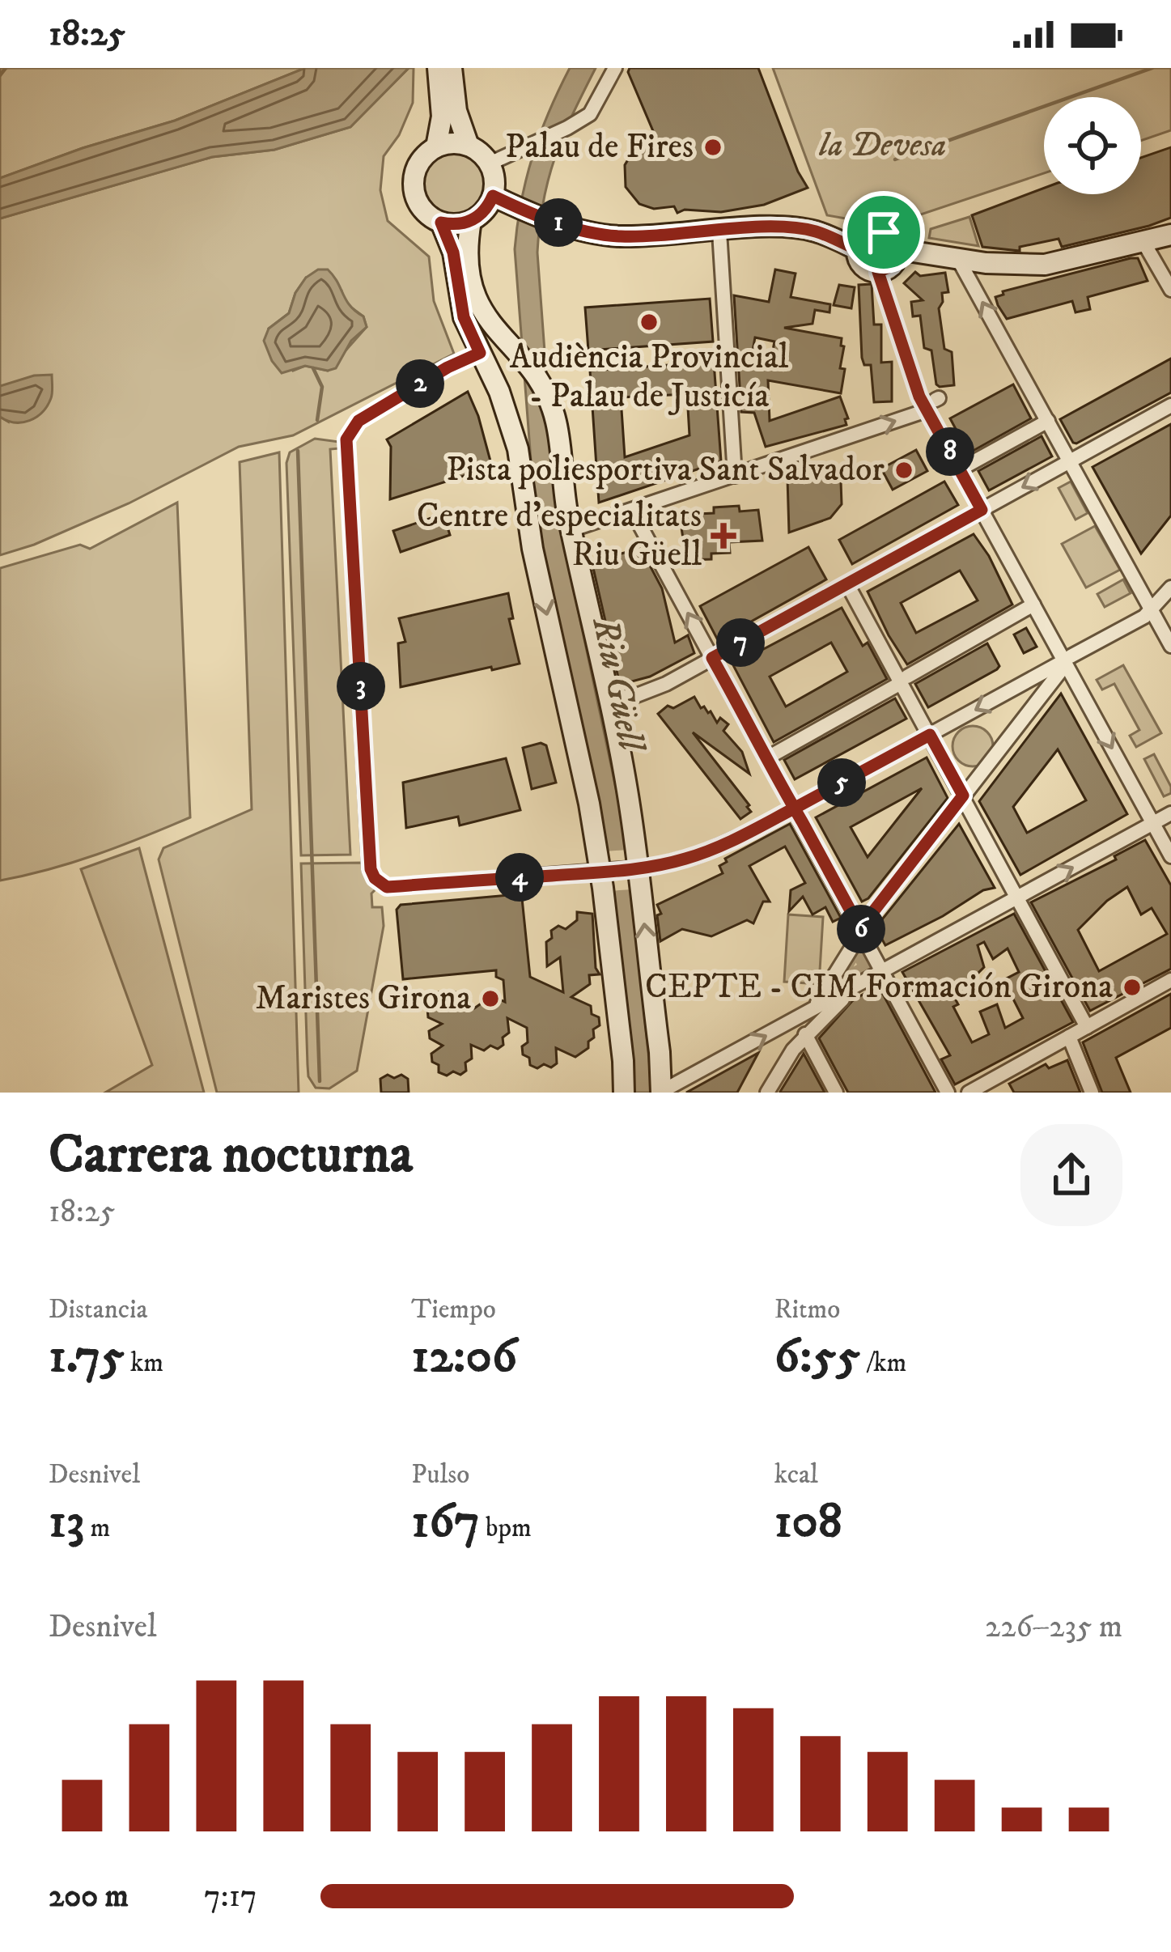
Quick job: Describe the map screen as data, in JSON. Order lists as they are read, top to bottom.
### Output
{
  "water": ["Riu Güell"],
  "parks": ["la Devesa"],
  "places": {
    "other": [
      "Palau de Fires",
      "Audiència Provincial - Palau de Justicía",
      "Pista poliesportiva Sant Salvador",
      "CEPTE - CIM Formación Girona",
      "Maristes Girona"
    ],
    "health": ["Centre d'especialitats Riu Güell"]
  },
  "page": {
    "status": "18:25",
    "pins": [
      "1",
      "2",
      "8",
      "7",
      "3",
      "5",
      "4",
      "6"
    ],
    "heading": ["Carrera nocturna", "18:25"],
    "stats": [
      ["Distancia", "1.75 km"],
      ["Tiempo", "12:06"],
      ["Ritmo", "6:55 /km"],
      ["Desnivel", "13 m"],
      ["Pulso", "167 bpm"],
      ["kcal", "108"]
    ],
    "chart": ["Desnivel", "226–235 m"],
    "list": [
      {
        "name": "200 m",
        "note": "7:17"
      }
    ]
  }
}
